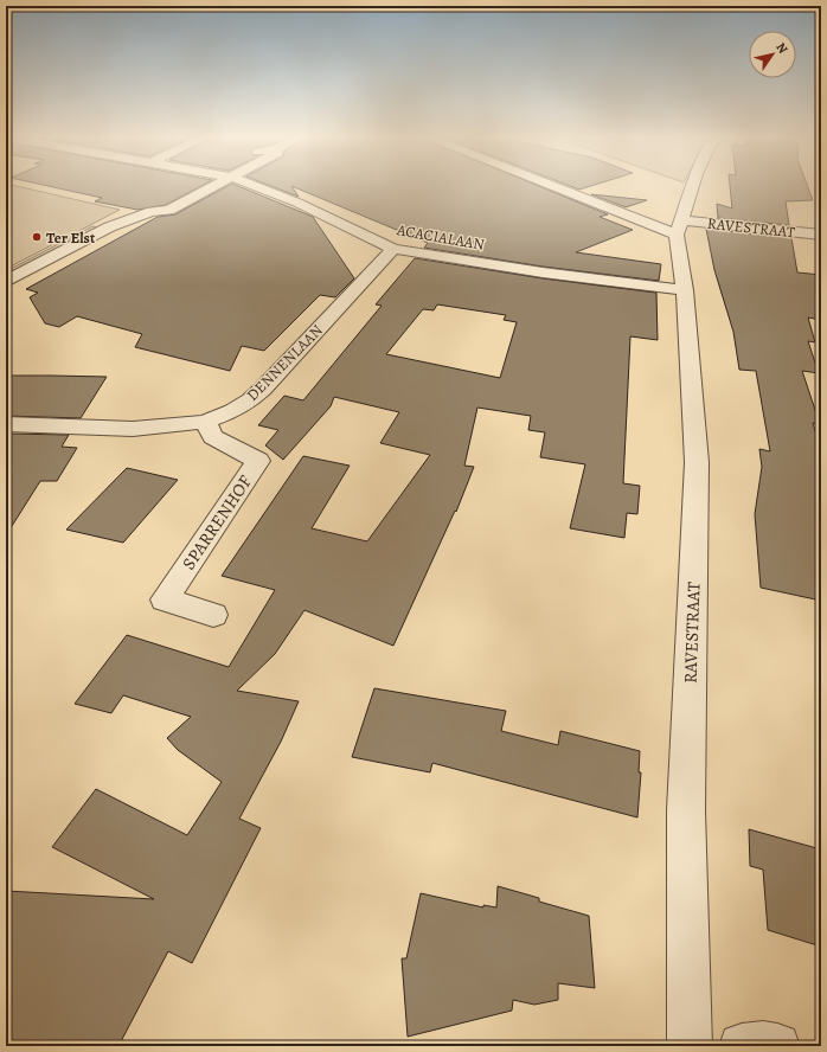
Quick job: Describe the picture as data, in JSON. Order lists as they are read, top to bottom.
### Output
{
  "streets": {
    "street": [
      "RAVESTRAAT",
      "ACACIALAAN",
      "DENNENLAAN",
      "SPARRENHOF"
    ]
  },
  "crossings": [
    ["RAVESTRAAT", "ACACIALAAN"],
    ["ACACIALAAN", "DENNENLAAN"],
    ["DENNENLAAN", "SPARRENHOF"]
  ],
  "places": ["Ter Elst"],
  "north": "top right"
}
